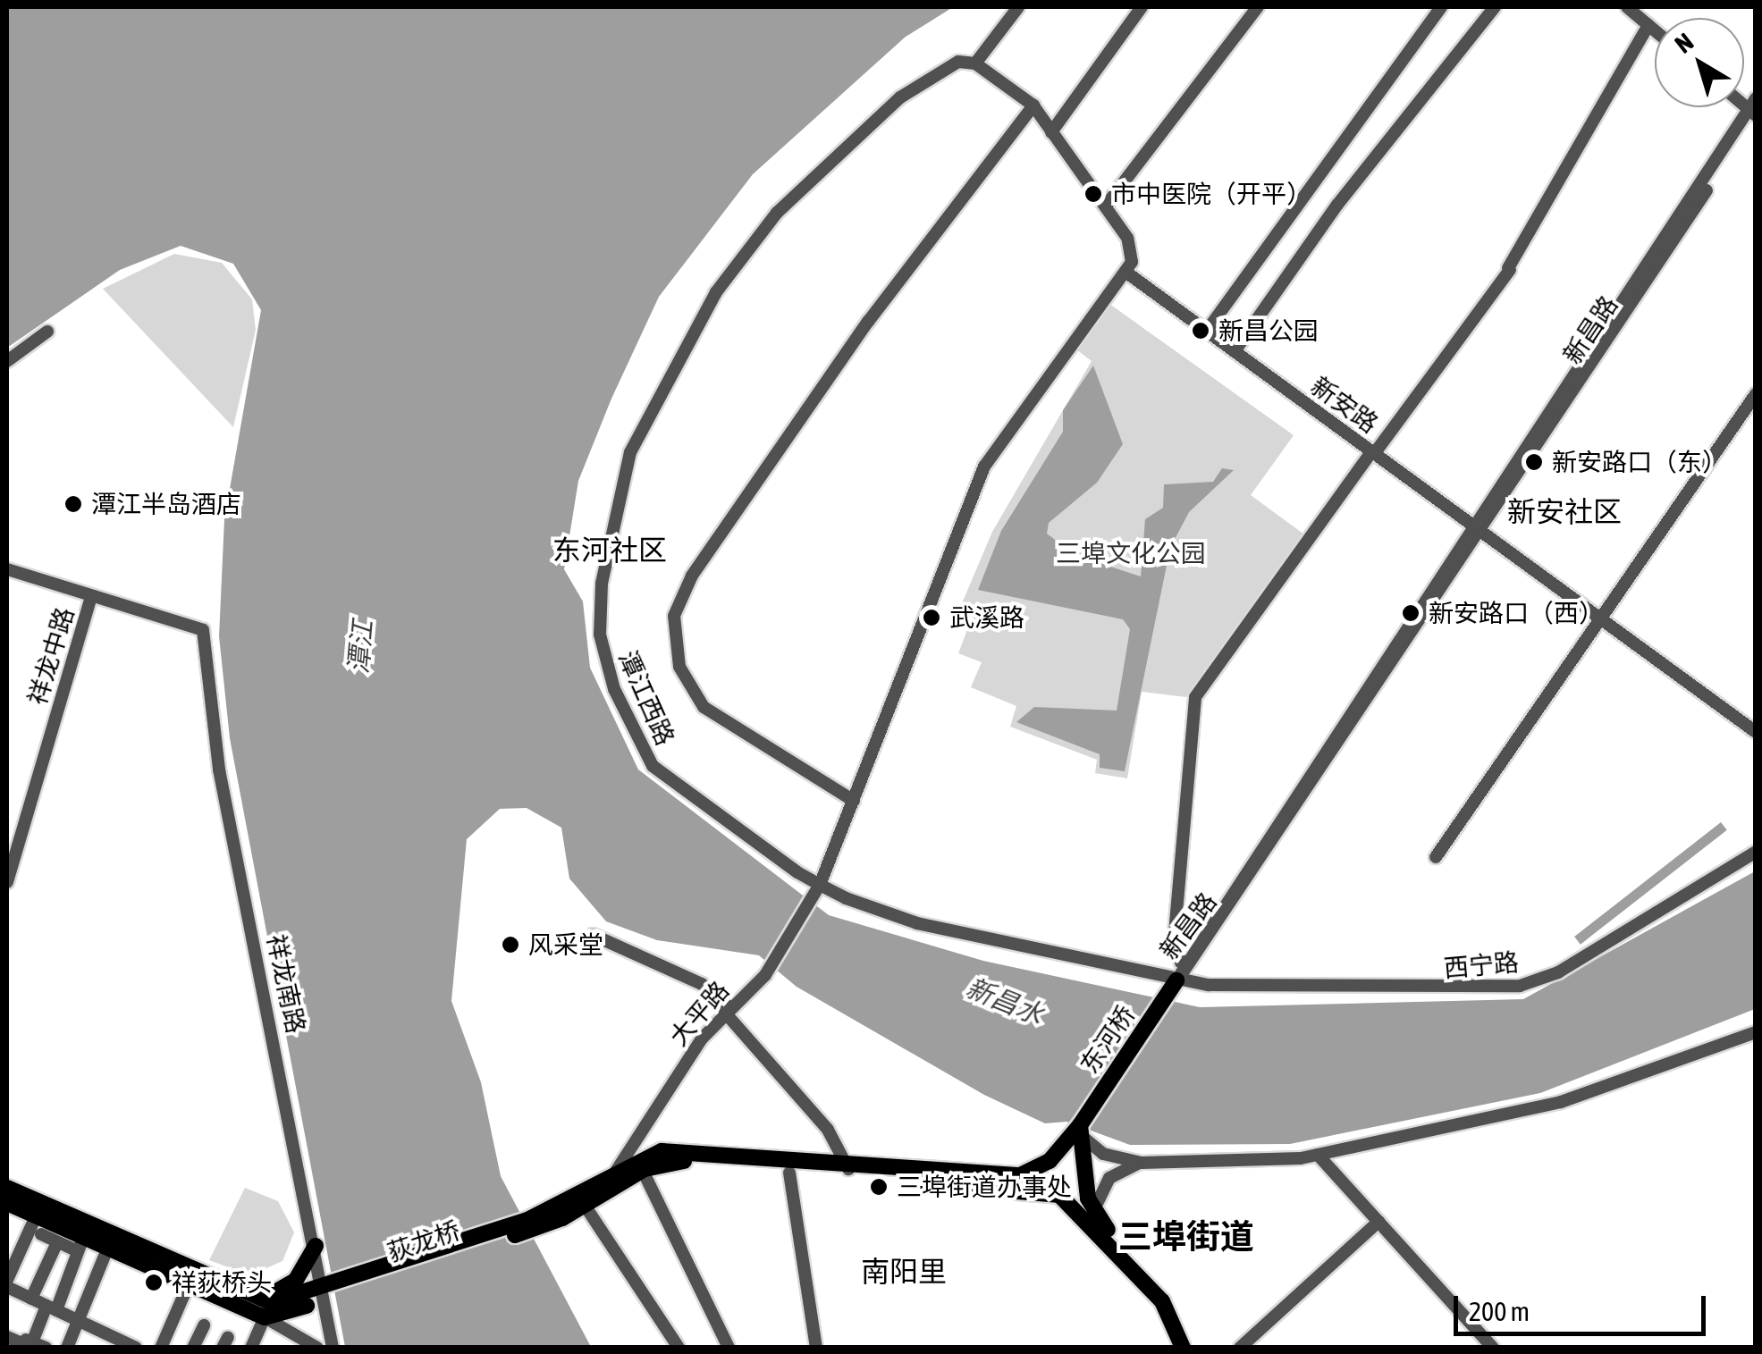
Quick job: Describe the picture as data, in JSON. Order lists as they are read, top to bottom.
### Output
{
  "streets": {
    "main road": ["东河桥", "荻龙桥"],
    "street": [
      "新昌路",
      "新安路",
      "祥龙中路",
      "潭江西路",
      "西宁路",
      "祥龙南路",
      "大平路"
    ]
  },
  "crossings": [
    ["新昌路", "新安路"],
    ["新昌路", "潭江西路"],
    ["新昌路", "西宁路"],
    ["新昌路", "东河桥"],
    ["祥龙中路", "祥龙南路"],
    ["潭江西路", "西宁路"],
    ["潭江西路", "大平路"],
    ["潭江西路", "东河桥"],
    ["西宁路", "东河桥"],
    ["祥龙南路", "荻龙桥"],
    ["大平路", "东河桥"],
    ["东河桥", "荻龙桥"]
  ],
  "districts": [
    "新安社区",
    "东河社区",
    "三埠街道",
    "南阳里"
  ],
  "water": ["潭江", "新昌水"],
  "parks": ["三埠文化公园"],
  "places": [
    "市中医院（开平）",
    "新昌公园",
    "新安路口（东）",
    "潭江半岛酒店",
    "新安路口（西）",
    "武溪路",
    "风采堂",
    "三埠街道办事处",
    "祥荻桥头"
  ],
  "scale_bar": "200 m",
  "north": "top left"
}
